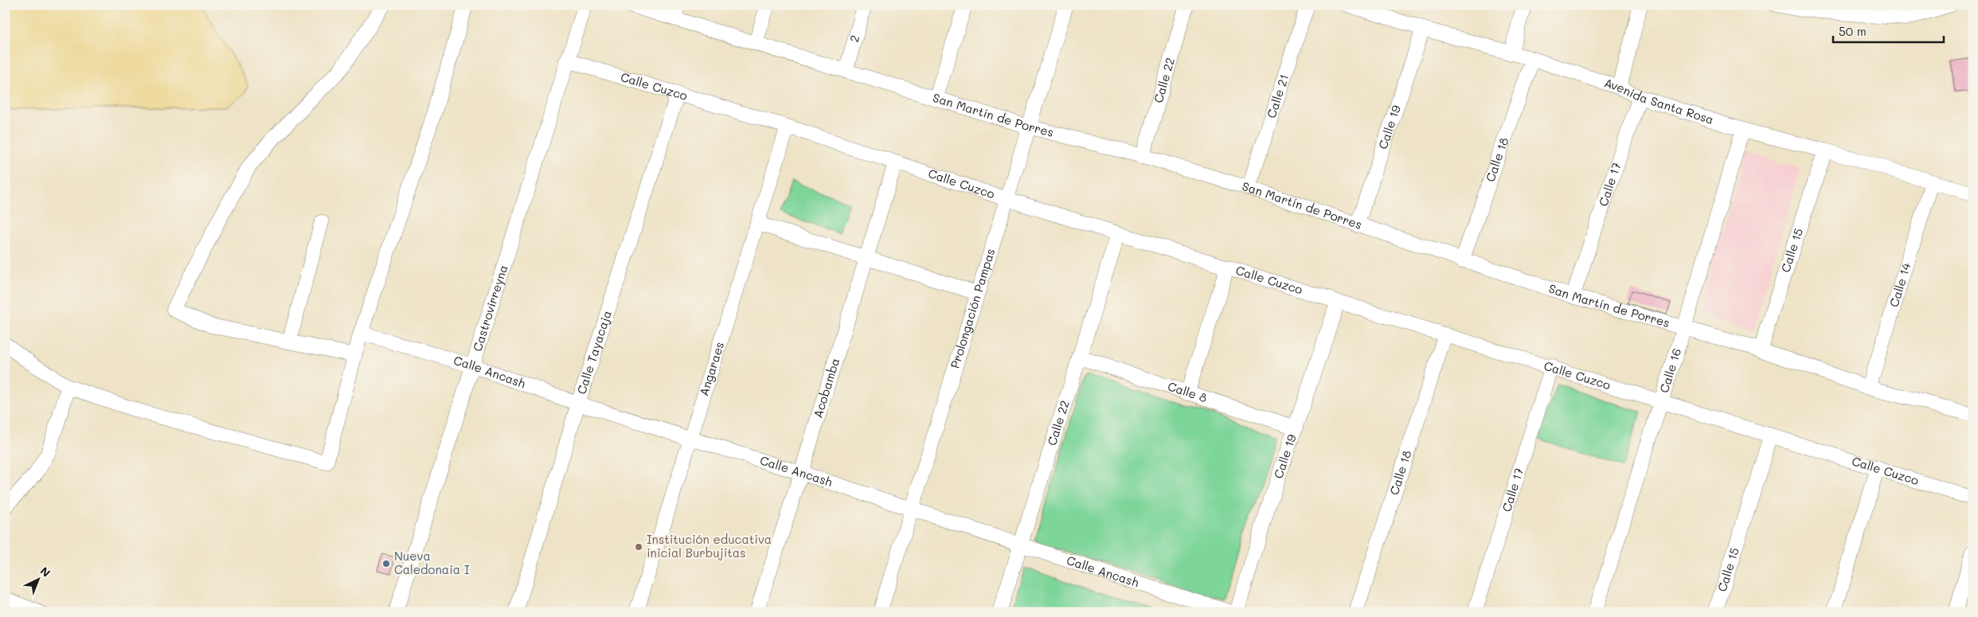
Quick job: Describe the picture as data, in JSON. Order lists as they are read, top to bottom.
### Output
{
  "streets": {
    "street": [
      "2",
      "Calle 22",
      "Calle Cuzco",
      "Calle 21",
      "Avenida Santa Rosa",
      "San Martín de Porres",
      "Calle 19",
      "Calle 18",
      "Calle 17",
      "Calle 15",
      "Calle 14",
      "Castrovirreyna",
      "Prolongación Pampas",
      "Calle Tayacaja",
      "Angaraes",
      "Calle 16",
      "Calle Ancash",
      "Acobamba",
      "Calle 8"
    ]
  },
  "crossings": [
    ["2", "San Martín de Porres"],
    ["Calle 22", "Calle Cuzco"],
    ["Calle 22", "San Martín de Porres"],
    ["Calle 22", "Calle Ancash"],
    ["Calle 22", "Calle 8"],
    ["Calle Cuzco", "Calle 19"],
    ["Calle Cuzco", "Calle 18"],
    ["Calle Cuzco", "Calle 17"],
    ["Calle Cuzco", "Calle 15"],
    ["Calle Cuzco", "Castrovirreyna"],
    ["Calle Cuzco", "Prolongación Pampas"],
    ["Calle Cuzco", "Calle Tayacaja"],
    ["Calle Cuzco", "Angaraes"],
    ["Calle Cuzco", "Calle 16"],
    ["Calle Cuzco", "Acobamba"],
    ["Calle 21", "San Martín de Porres"],
    ["Avenida Santa Rosa", "Calle 19"],
    ["Avenida Santa Rosa", "Calle 18"],
    ["Avenida Santa Rosa", "Calle 17"],
    ["Avenida Santa Rosa", "Calle 15"],
    ["Avenida Santa Rosa", "Calle 14"],
    ["Avenida Santa Rosa", "Calle 16"],
    ["San Martín de Porres", "Calle 19"],
    ["San Martín de Porres", "Calle 18"],
    ["San Martín de Porres", "Calle 17"],
    ["San Martín de Porres", "Calle 15"],
    ["San Martín de Porres", "Calle 14"],
    ["San Martín de Porres", "Prolongación Pampas"],
    ["San Martín de Porres", "Calle 16"],
    ["Calle 19", "Calle 8"],
    ["Castrovirreyna", "Calle Ancash"],
    ["Prolongación Pampas", "Calle Ancash"],
    ["Calle Tayacaja", "Calle Ancash"],
    ["Angaraes", "Calle Ancash"],
    ["Calle Ancash", "Acobamba"]
  ],
  "places": ["Institución educativa inicial Burbujitas", "Nueva Caledonaia I"],
  "scale_bar": "50 m",
  "north": "top right"
}
